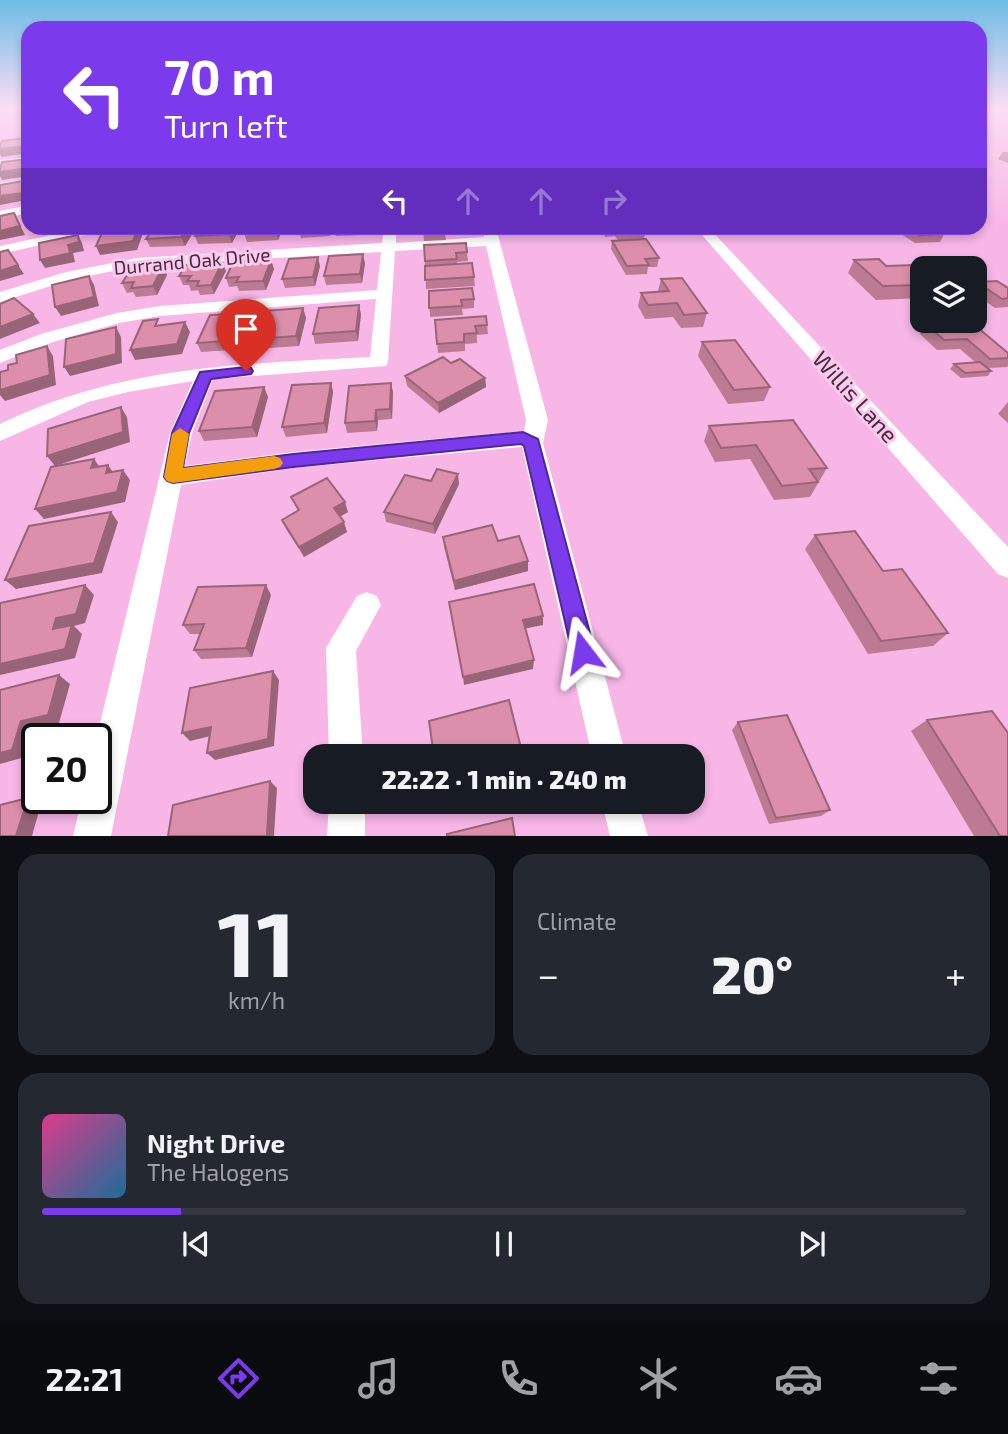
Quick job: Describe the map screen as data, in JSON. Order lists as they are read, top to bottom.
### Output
{
  "streets": {
    "street": ["Durrand Oak Drive", "Willis Lane"]
  },
  "page": {
    "turn": ["70 m", "Turn left"],
    "limit": "20",
    "trip": "22:22 · 1 min · 240 m",
    "tile": [
      ["11", "km/h"],
      "Climate"
    ],
    "heat": ["−", "20°", "+"],
    "song": ["Night Drive", "The Halogens"],
    "tabs": "22:21"
  }
}
